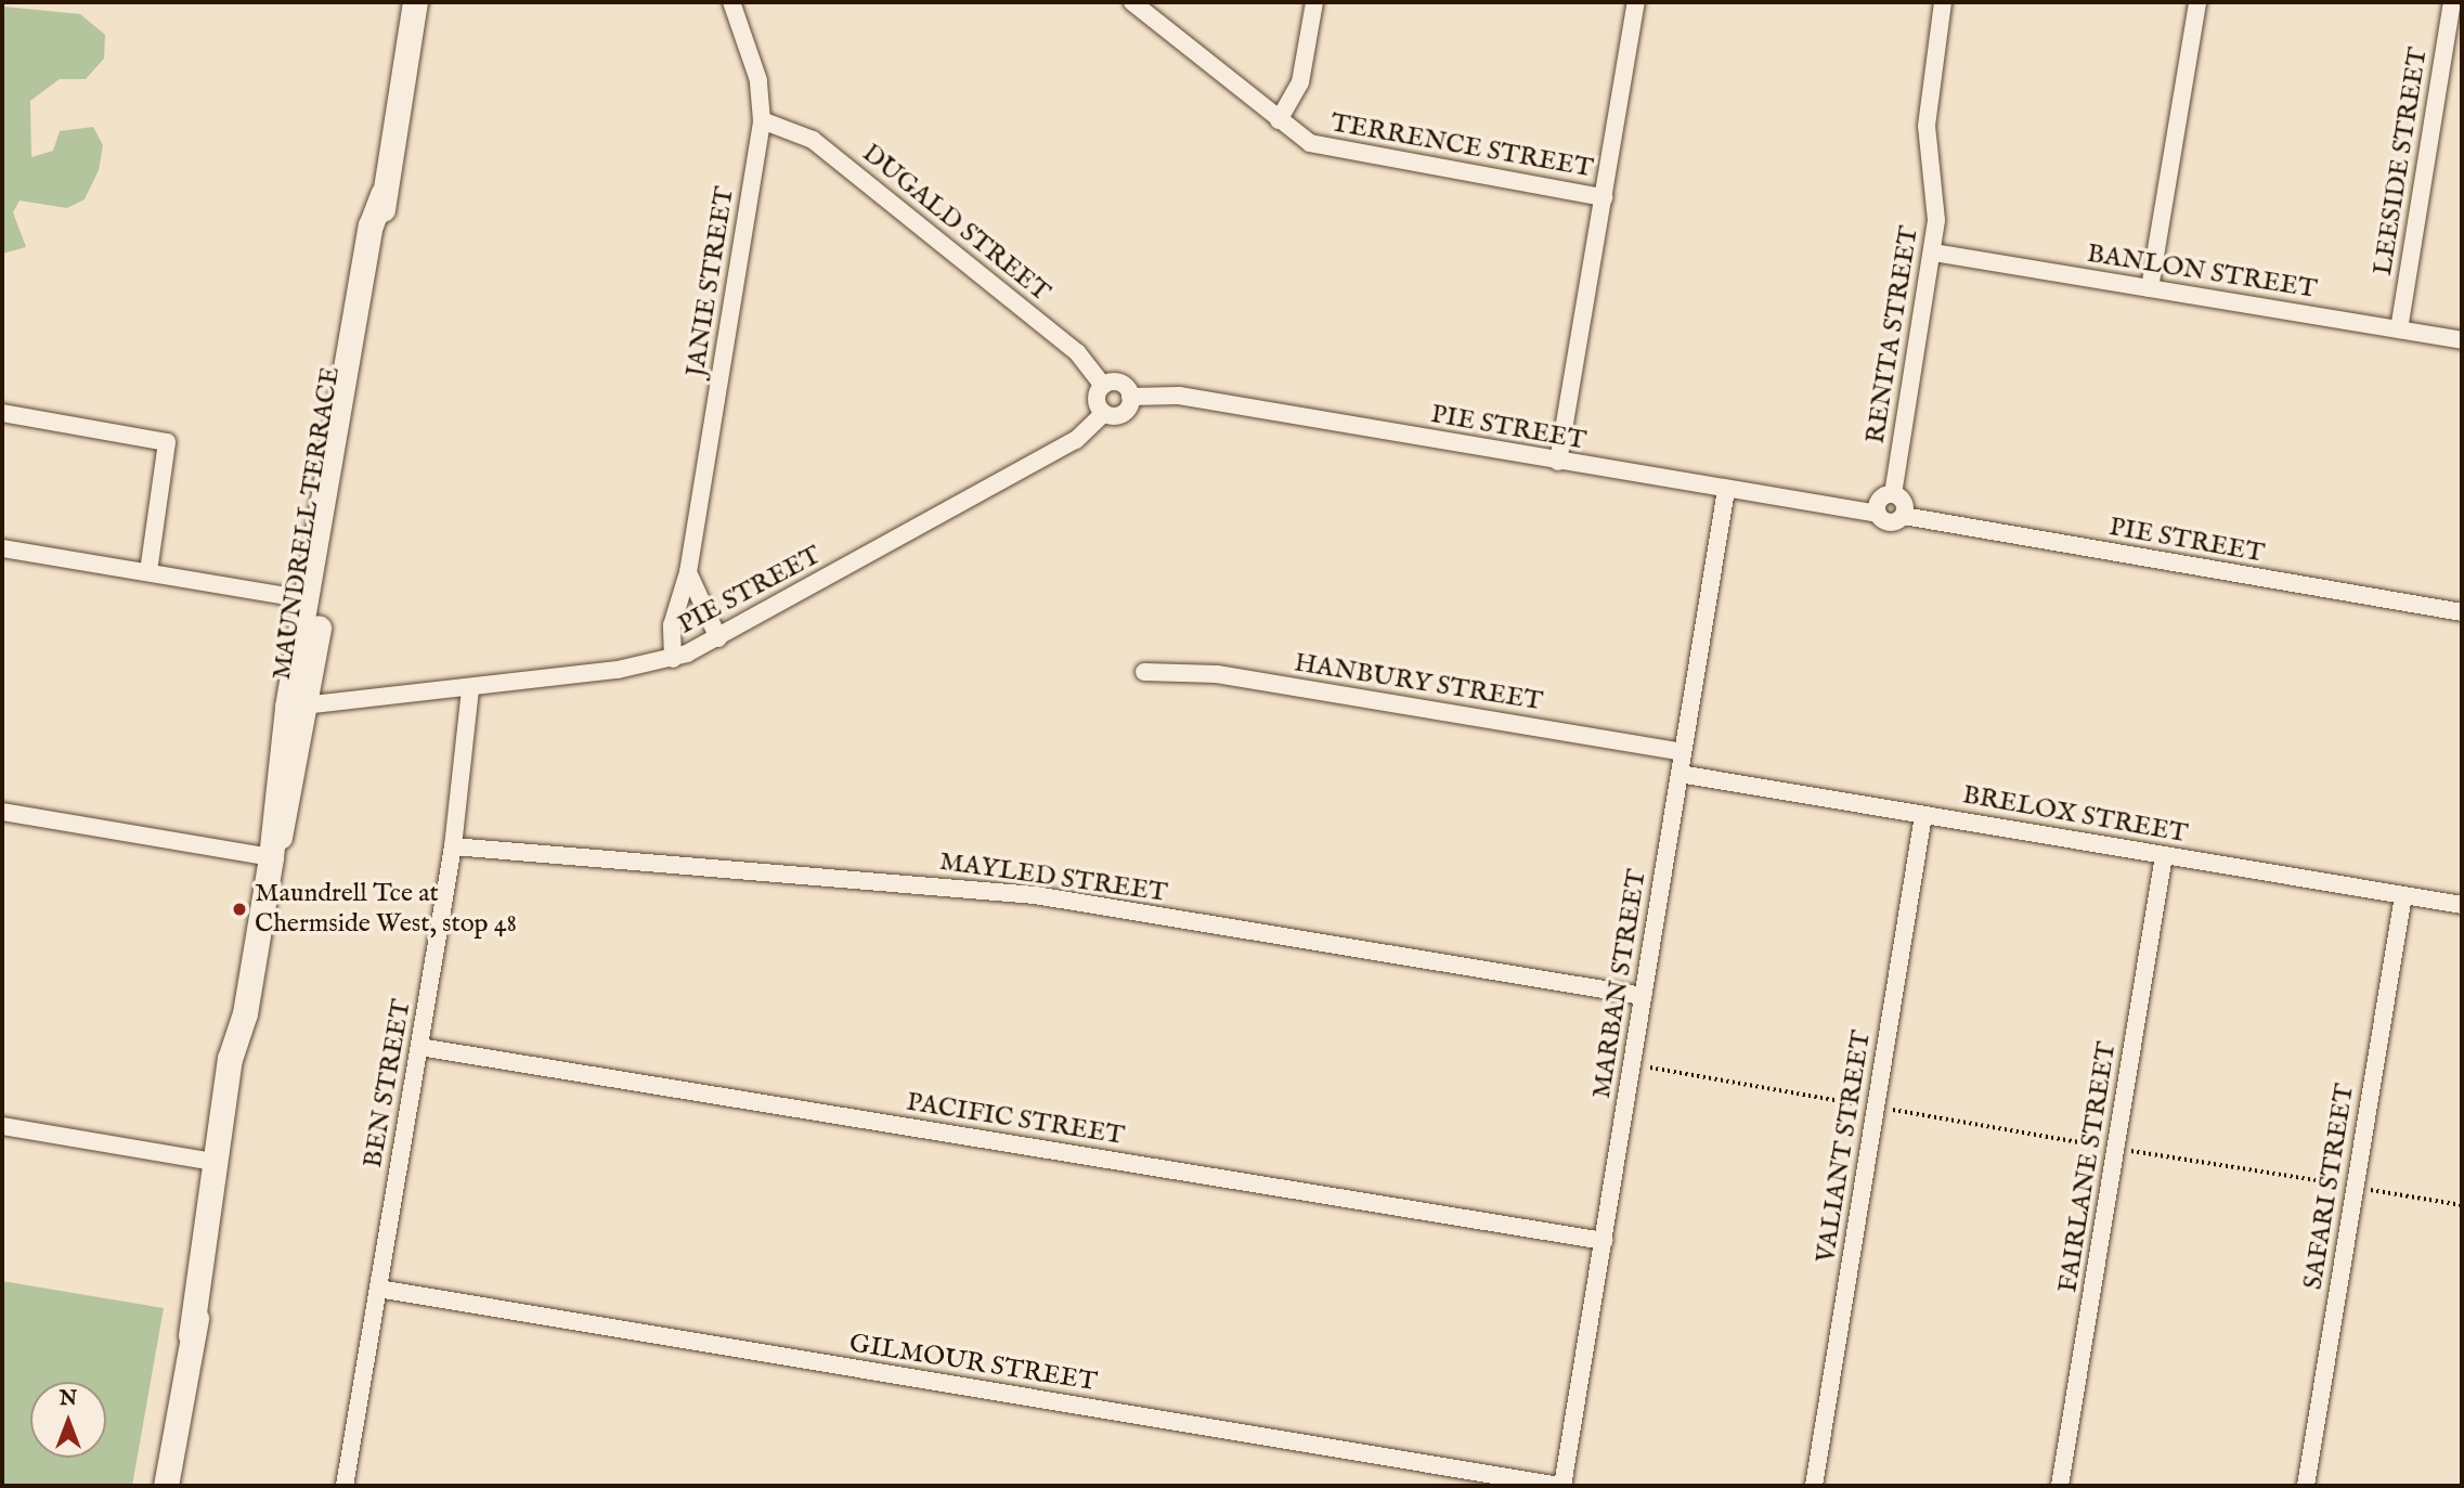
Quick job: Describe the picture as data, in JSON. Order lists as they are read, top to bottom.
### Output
{
  "streets": {
    "main road": ["MAUNDRELL TERRACE"],
    "street": [
      "TERRENCE STREET",
      "LEESIDE STREET",
      "DUGALD STREET",
      "BANLON STREET",
      "JANIE STREET",
      "RENITA STREET",
      "PIE STREET",
      "HANBURY STREET",
      "BRELOX STREET",
      "MAYLED STREET",
      "MARBAN STREET",
      "BEN STREET",
      "PACIFIC STREET",
      "VALIANT STREET",
      "FAIRLANE STREET",
      "SAFARI STREET",
      "GILMOUR STREET"
    ]
  },
  "crossings": [
    ["LEESIDE STREET", "BANLON STREET"],
    ["DUGALD STREET", "JANIE STREET"],
    ["DUGALD STREET", "PIE STREET"],
    ["BANLON STREET", "RENITA STREET"],
    ["JANIE STREET", "PIE STREET"],
    ["RENITA STREET", "PIE STREET"],
    ["PIE STREET", "MAUNDRELL TERRACE"],
    ["PIE STREET", "MARBAN STREET"],
    ["PIE STREET", "BEN STREET"],
    ["HANBURY STREET", "MARBAN STREET"],
    ["BRELOX STREET", "MARBAN STREET"],
    ["BRELOX STREET", "VALIANT STREET"],
    ["BRELOX STREET", "FAIRLANE STREET"],
    ["BRELOX STREET", "SAFARI STREET"],
    ["MAYLED STREET", "MARBAN STREET"],
    ["MAYLED STREET", "BEN STREET"],
    ["MARBAN STREET", "PACIFIC STREET"],
    ["MARBAN STREET", "GILMOUR STREET"],
    ["BEN STREET", "PACIFIC STREET"],
    ["BEN STREET", "GILMOUR STREET"]
  ],
  "places": ["Maundrell Tce at Chermside West, stop 48"],
  "north": "top"
}
